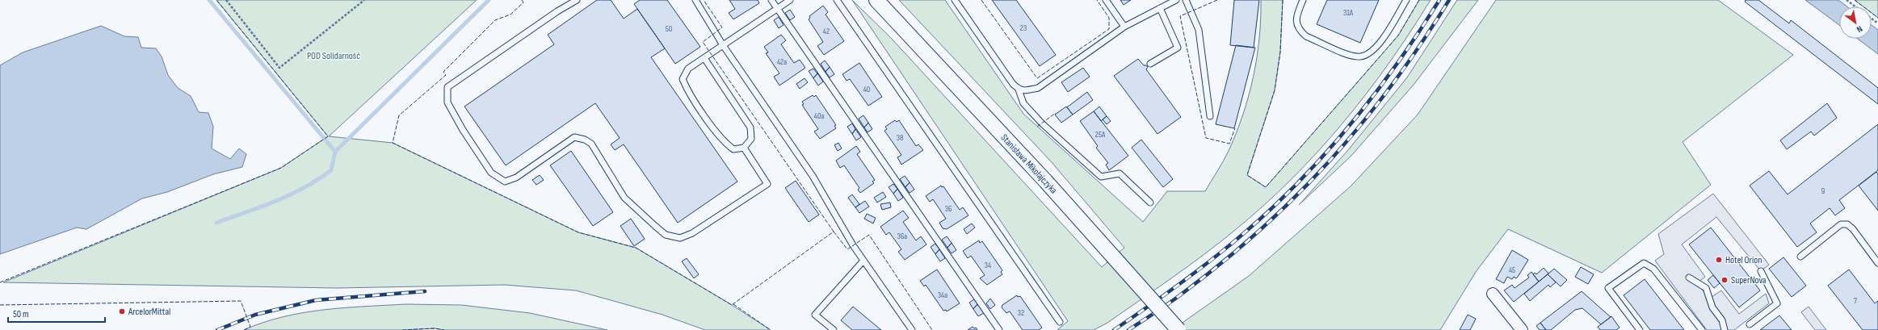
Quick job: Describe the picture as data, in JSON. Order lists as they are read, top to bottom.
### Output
{
  "streets": {
    "street": ["Stanisława Mikołajczyka"]
  },
  "parks": ["POD Solidarność"],
  "places": ["Hotel Orion", "SuperNova", "ArcelorMittal"],
  "house_numbers": [
    "31A",
    "23",
    "50",
    "42",
    "42a",
    "40",
    "40a",
    "25A",
    "38",
    "9",
    "36",
    "36a",
    "34",
    "45",
    "34a",
    "7",
    "32"
  ],
  "scale_bar": "50 m",
  "north": "bottom right"
}
